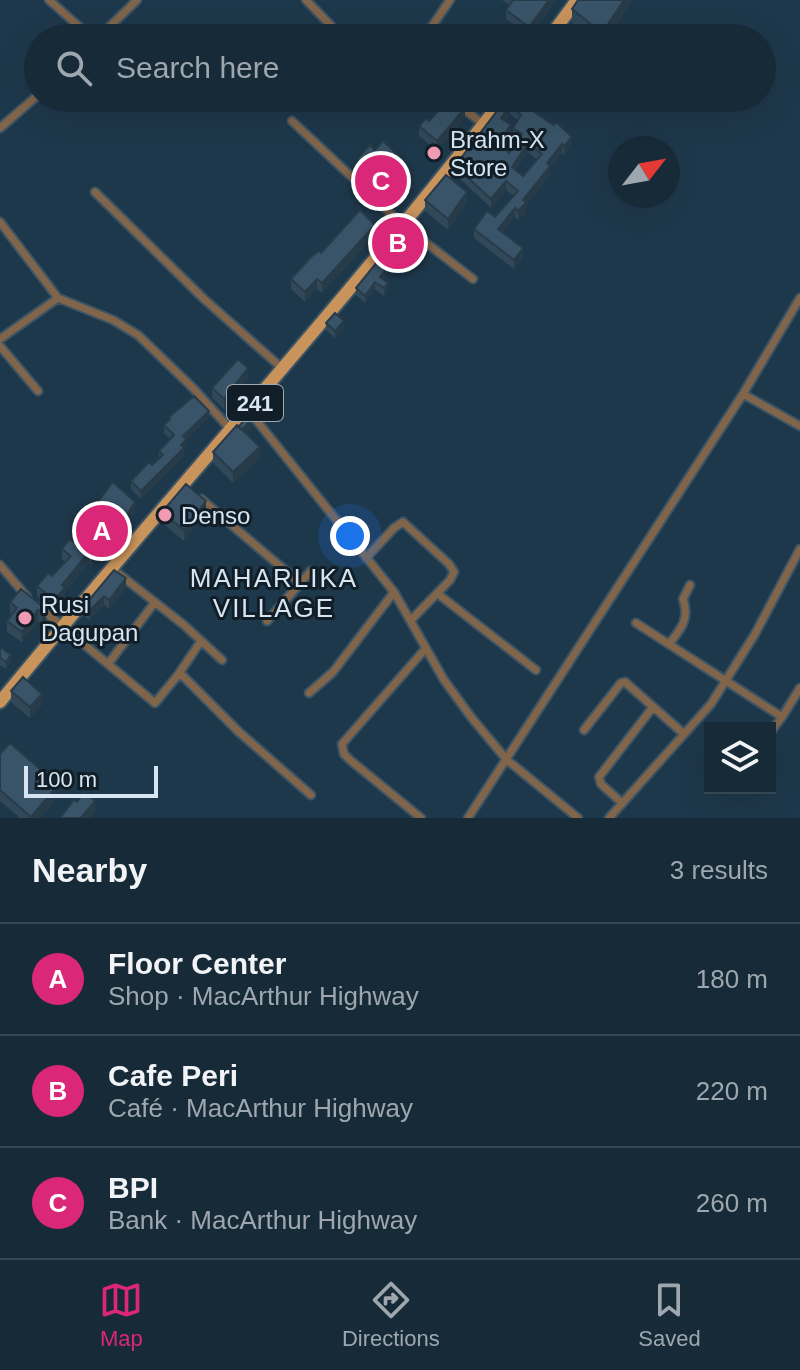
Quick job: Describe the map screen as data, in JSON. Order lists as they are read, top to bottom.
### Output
{
  "streets": {
    "main road": ["241"]
  },
  "districts": ["MAHARLIKA VILLAGE"],
  "places": ["Brahm-X Store", "Denso", "Rusi Dagupan"],
  "scale_bar": "100 m",
  "north": "top right",
  "page": {
    "search": "Search here",
    "pins": ["C", "B", "A"],
    "scale": "100 m",
    "heading": ["Nearby", "3 results"],
    "list": [
      {
        "mark": "A",
        "name": "Floor Center",
        "note": "Shop · MacArthur Highway",
        "value": "180 m"
      },
      {
        "mark": "B",
        "name": "Cafe Peri",
        "note": "Café · MacArthur Highway",
        "value": "220 m"
      },
      {
        "mark": "C",
        "name": "BPI",
        "note": "Bank · MacArthur Highway",
        "value": "260 m"
      }
    ],
    "nav": ["Map", "Directions", "Saved"]
  }
}
